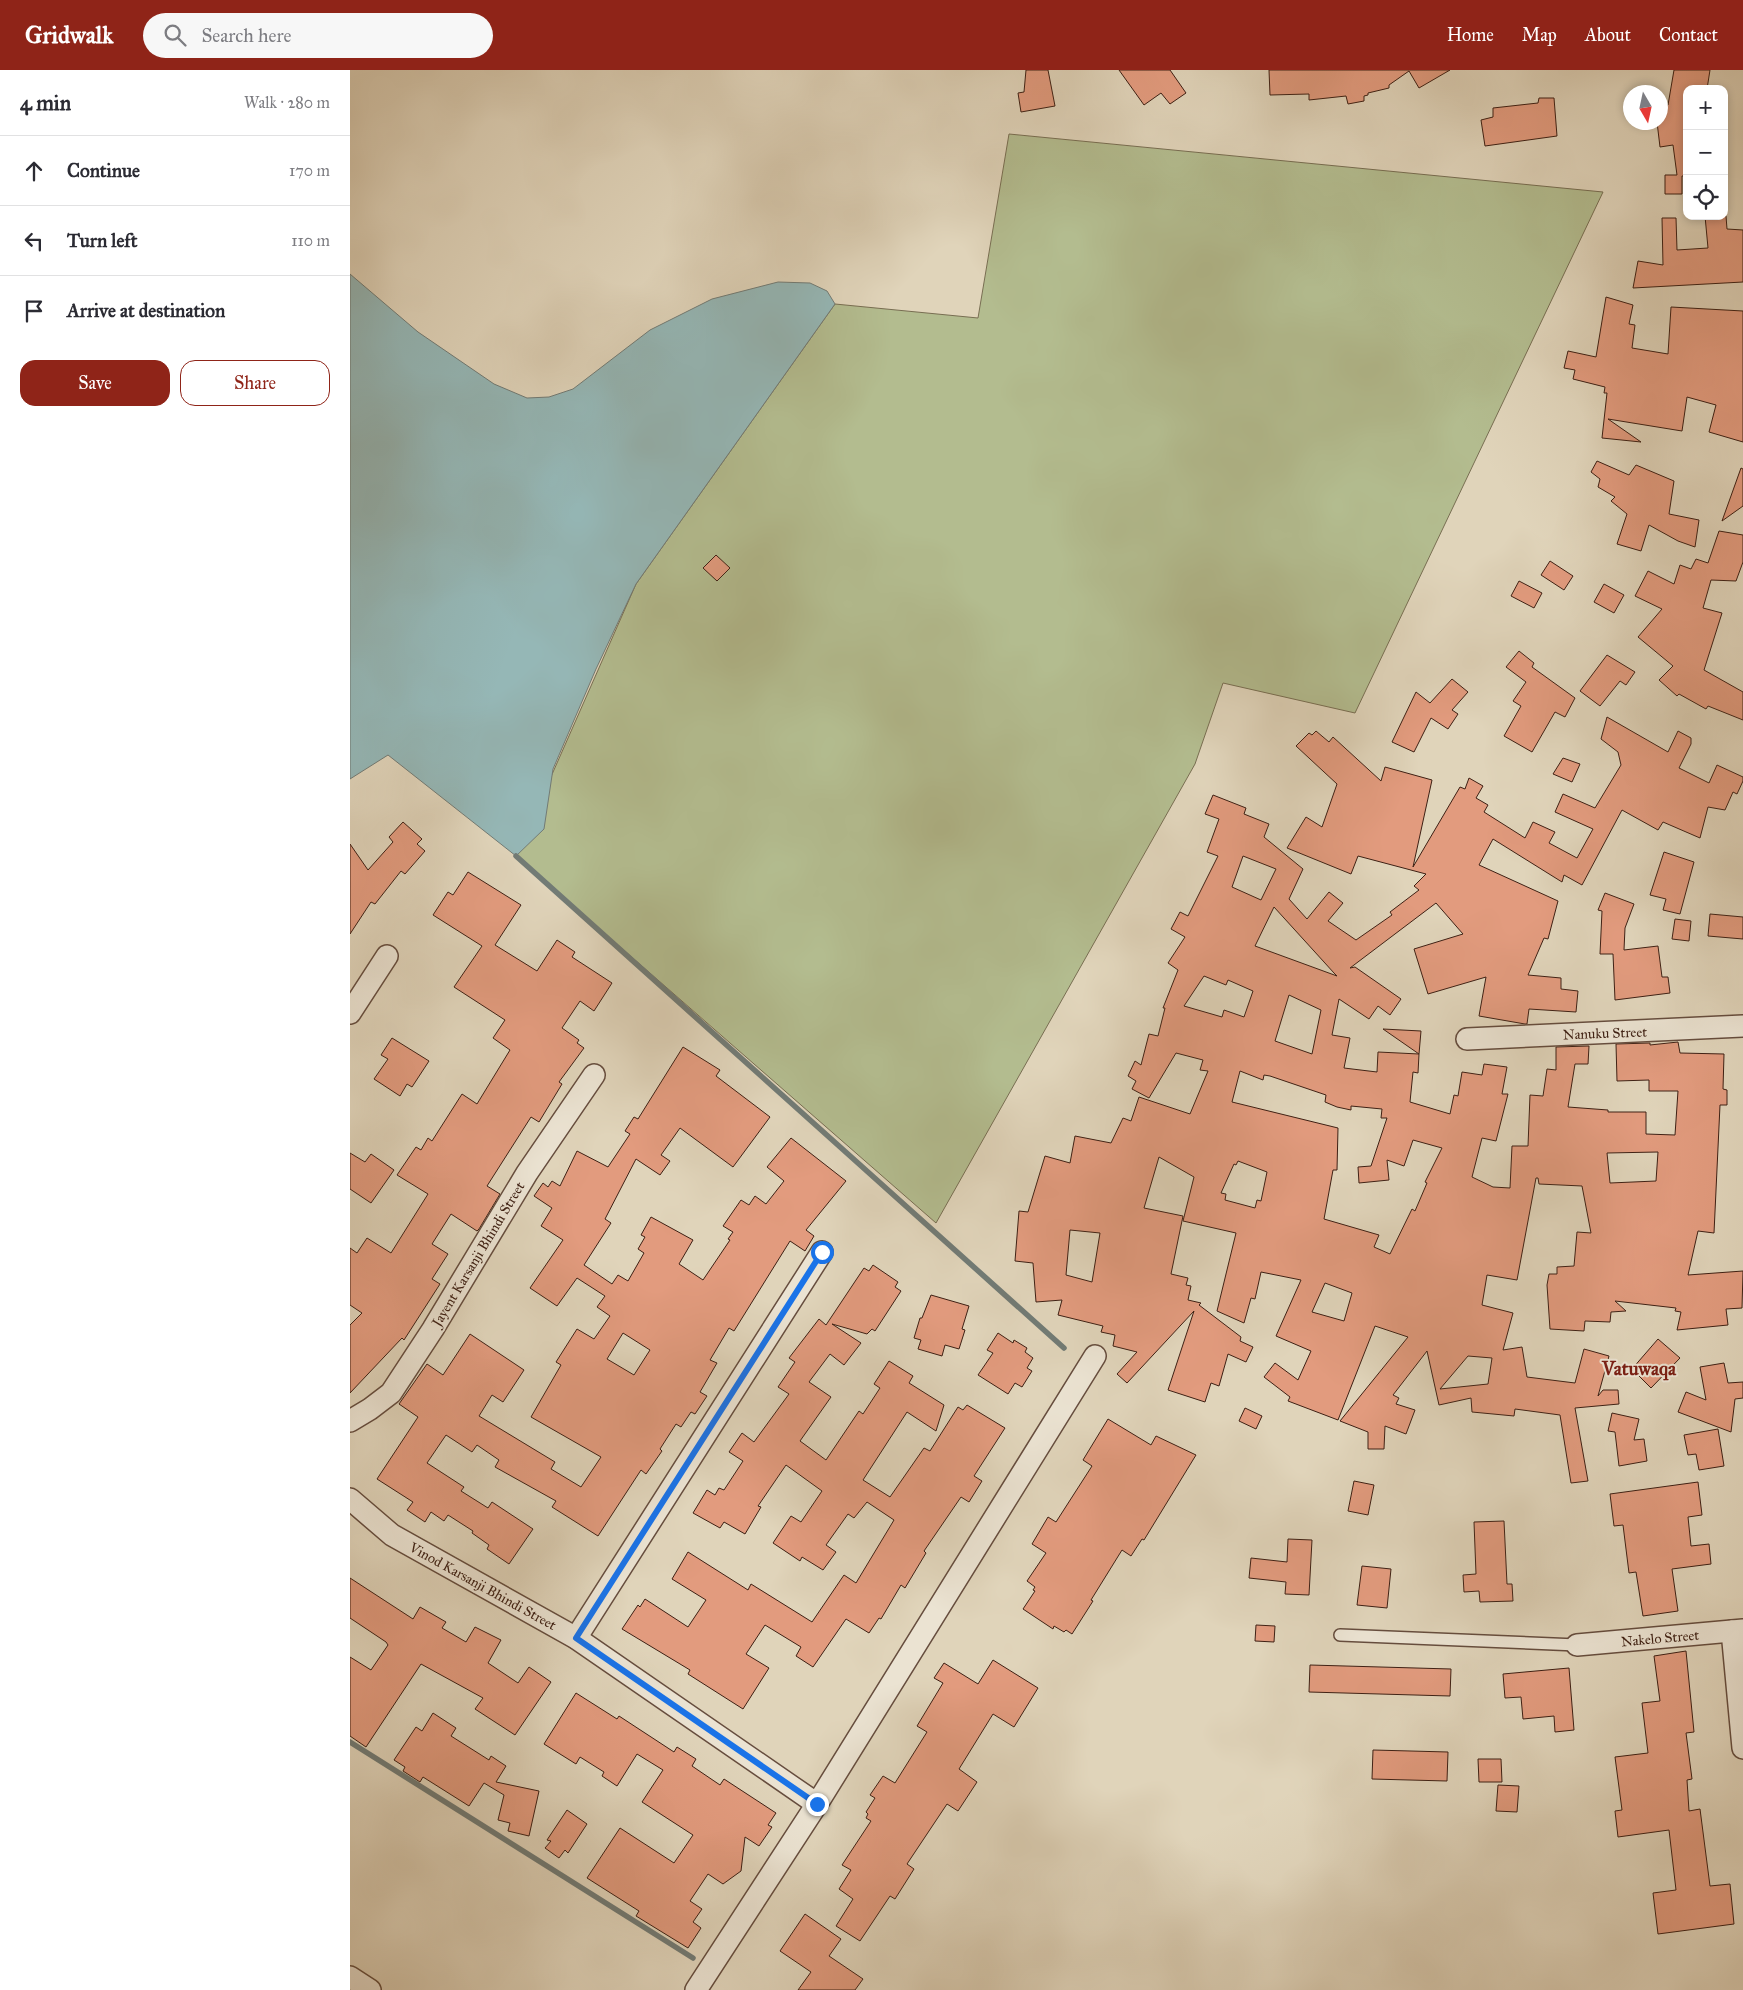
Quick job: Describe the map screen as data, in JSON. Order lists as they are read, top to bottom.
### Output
{
  "streets": {
    "street": [
      "Nanuku Street",
      "Jayent Karsanji Bhindi Street",
      "Vinod Karsanji Bhindi Street",
      "Nakelo Street"
    ]
  },
  "districts": ["Vatuwaqa"],
  "north": "bottom",
  "page": {
    "header": "Gridwalk",
    "search": "Search here",
    "nav": [
      "Home",
      "Map",
      "About",
      "Contact"
    ],
    "heading": ["4 min", "Walk · 280 m"],
    "map_buttons": ["+", "−"],
    "list": [
      ["Continue", "170 m"],
      ["Turn left", "110 m"],
      "Arrive at destination"
    ],
    "buttons": ["Save", "Share"]
  }
}
